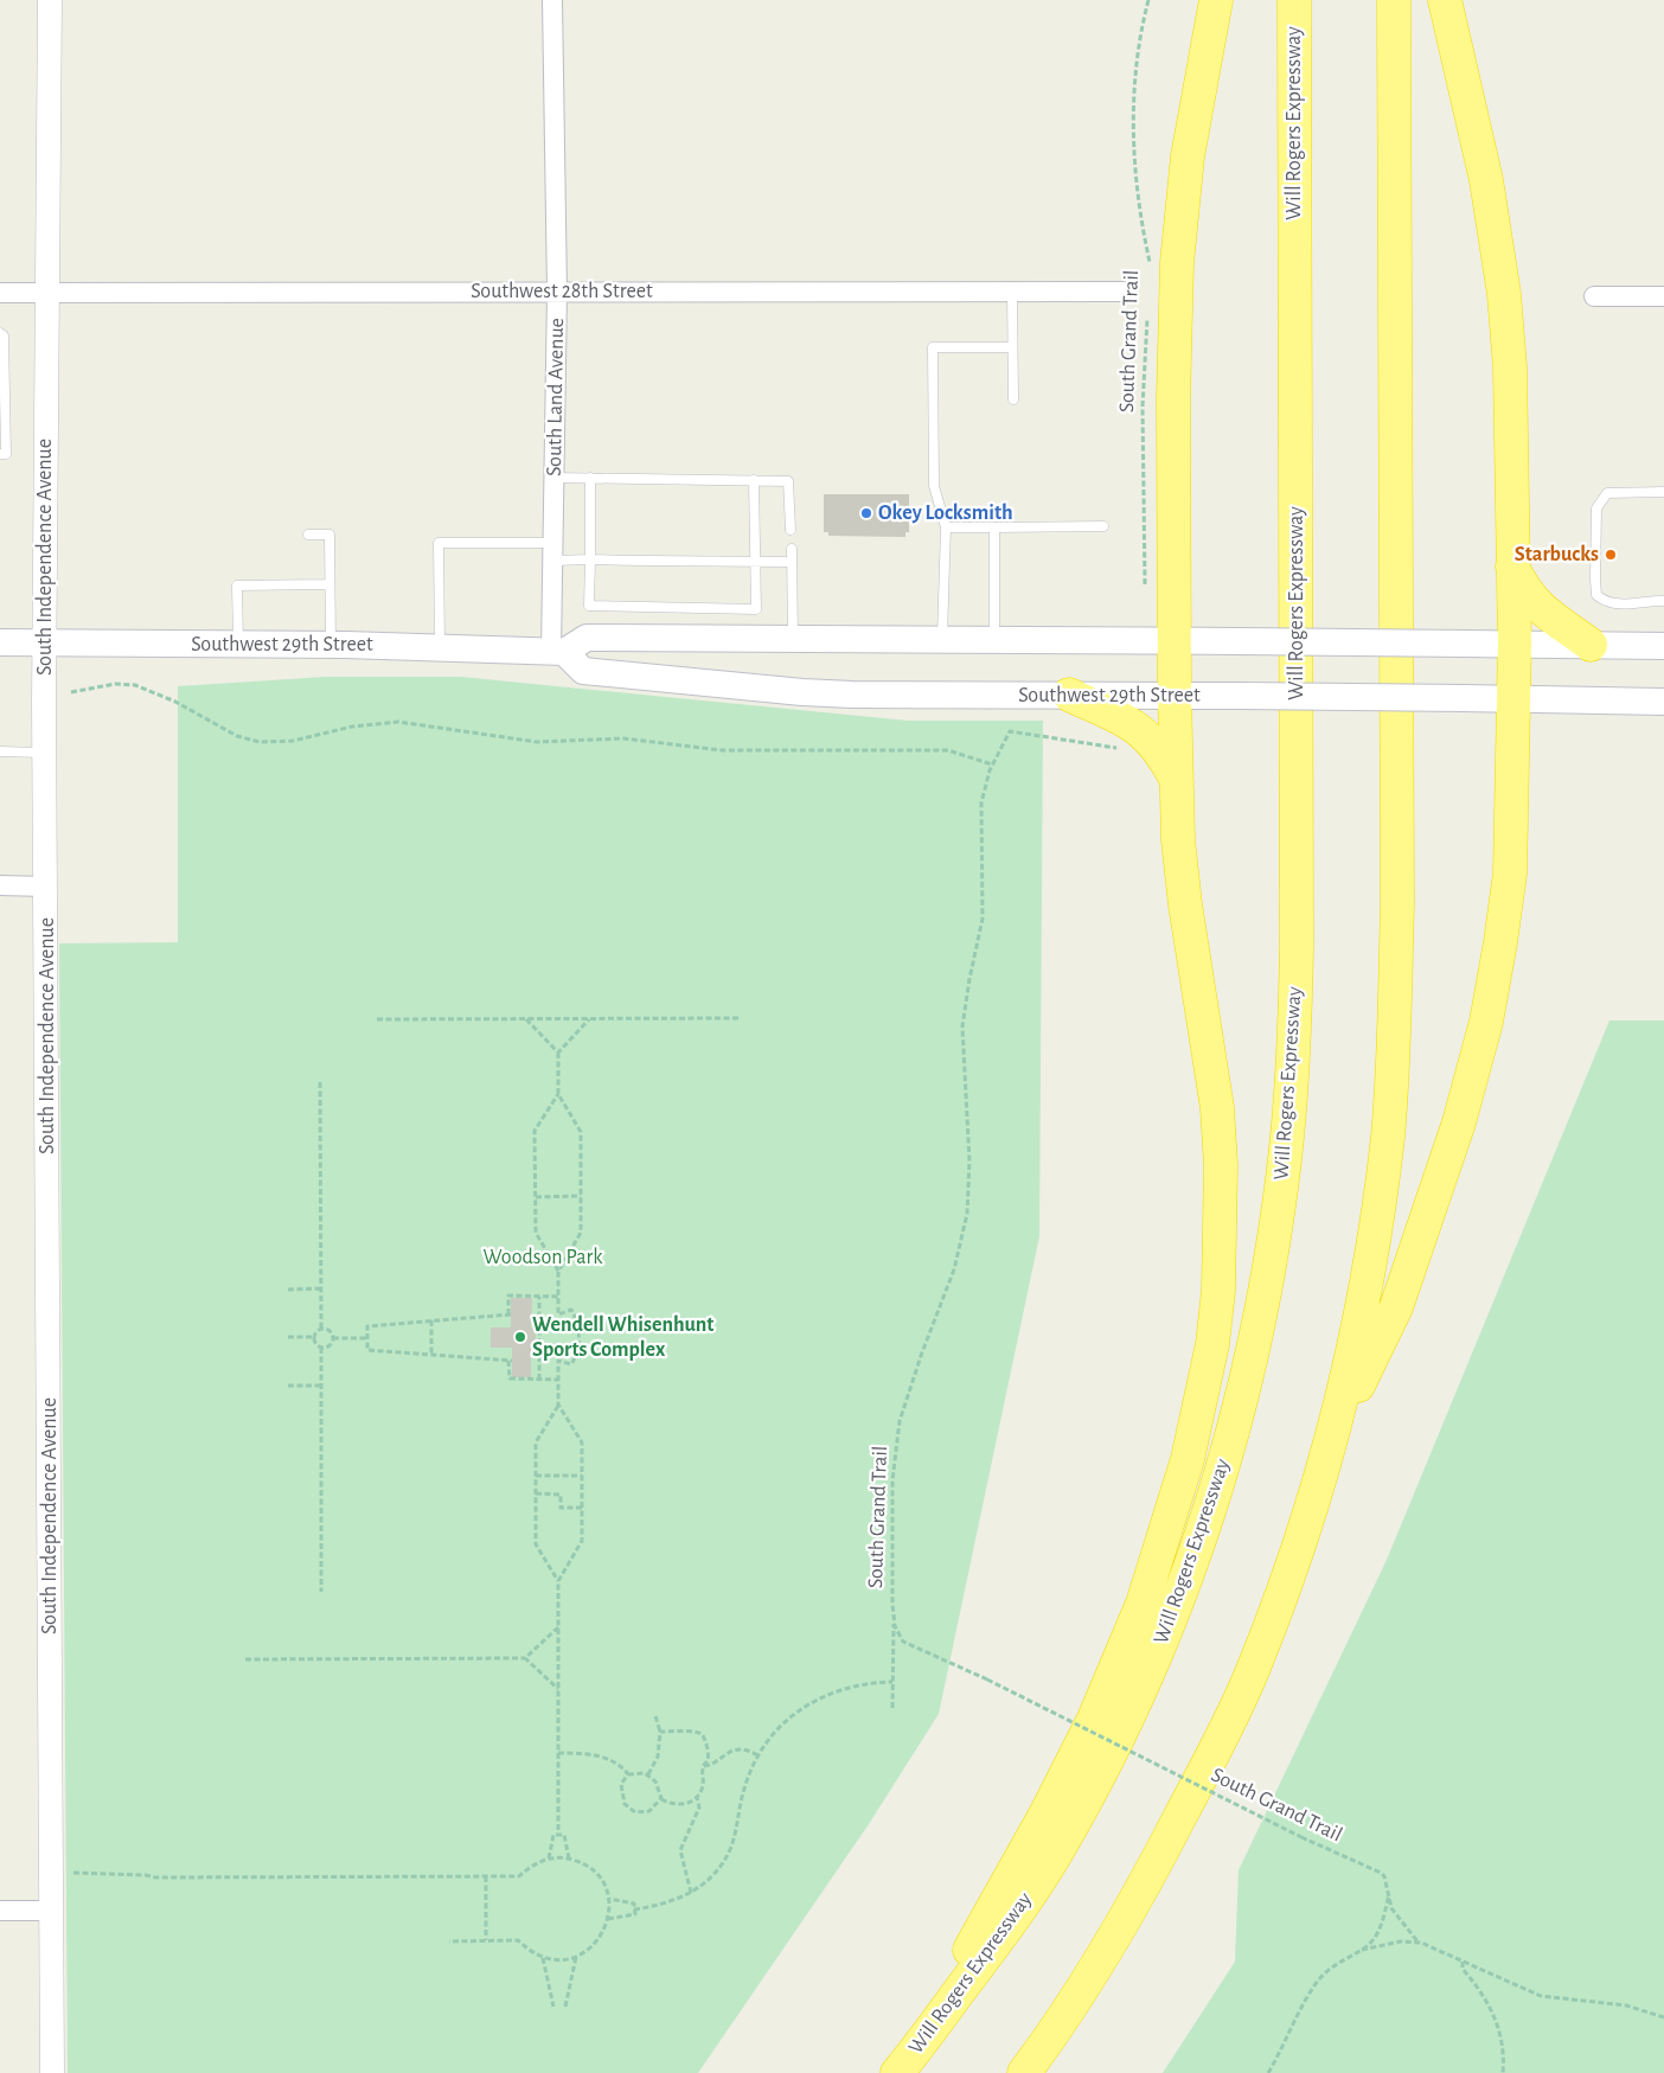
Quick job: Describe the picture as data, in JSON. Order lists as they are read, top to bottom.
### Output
{
  "streets": {
    "highway": ["Will Rogers Expressway"],
    "main road": ["Southwest 29th Street"],
    "street": ["Southwest 28th Street", "South Land Avenue", "South Independence Avenue"],
    "path": ["South Grand Trail"]
  },
  "crossings": [
    ["Southwest 28th Street", "South Land Avenue"],
    ["Southwest 28th Street", "South Independence Avenue"],
    ["South Land Avenue", "Southwest 29th Street"],
    ["South Independence Avenue", "Southwest 29th Street"]
  ],
  "parks": ["Woodson Park"],
  "places": ["Okey Locksmith", "Starbucks", "Wendell Whisenhunt Sports Complex"]
}
